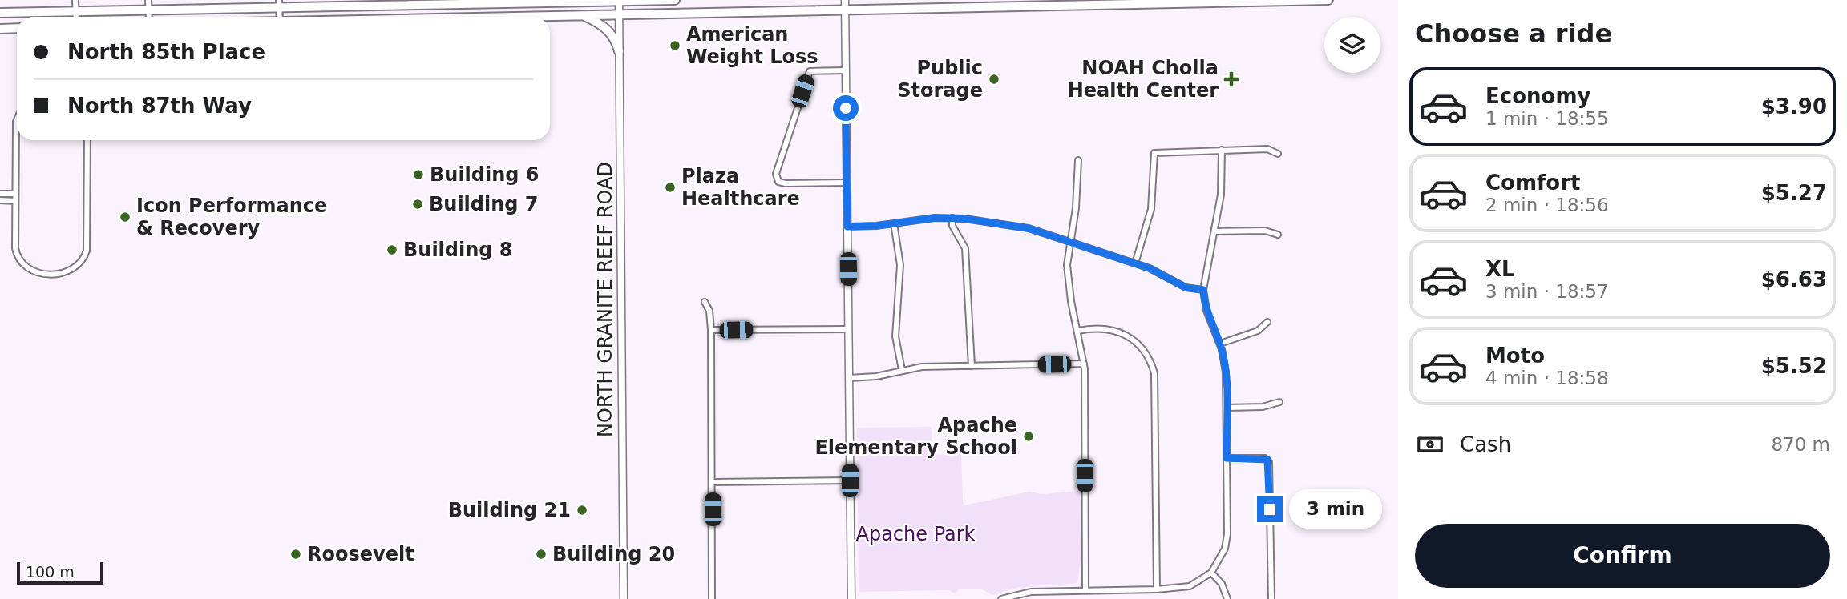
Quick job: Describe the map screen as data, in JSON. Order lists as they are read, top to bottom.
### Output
{
  "streets": {
    "street": ["NORTH GRANITE REEF ROAD"]
  },
  "parks": ["Apache Park"],
  "places": {
    "other": [
      "American Weight Loss",
      "Public Storage",
      "Building 6",
      "Plaza Healthcare",
      "Building 7",
      "Icon Performance & Recovery",
      "Building 8",
      "Apache Elementary School",
      "Building 21",
      "Roosevelt",
      "Building 20"
    ],
    "health": ["NOAH Cholla Health Center"]
  },
  "scale_bar": "100 m",
  "page": {
    "heading": "Choose a ride",
    "banner": ["North 85th Place", "North 87th Way"],
    "list": [
      {
        "name": "Economy",
        "note": "1 min · 18:55",
        "value": "$3.90"
      },
      {
        "name": "Comfort",
        "note": "2 min · 18:56",
        "value": "$5.27"
      },
      {
        "name": "XL",
        "note": "3 min · 18:57",
        "value": "$6.63"
      },
      {
        "name": "Moto",
        "note": "4 min · 18:58",
        "value": "$5.52"
      }
    ],
    "pay": ["Cash", "870 m"],
    "bubble": "3 min",
    "buttons": "Confirm",
    "scale": "100 m"
  }
}
